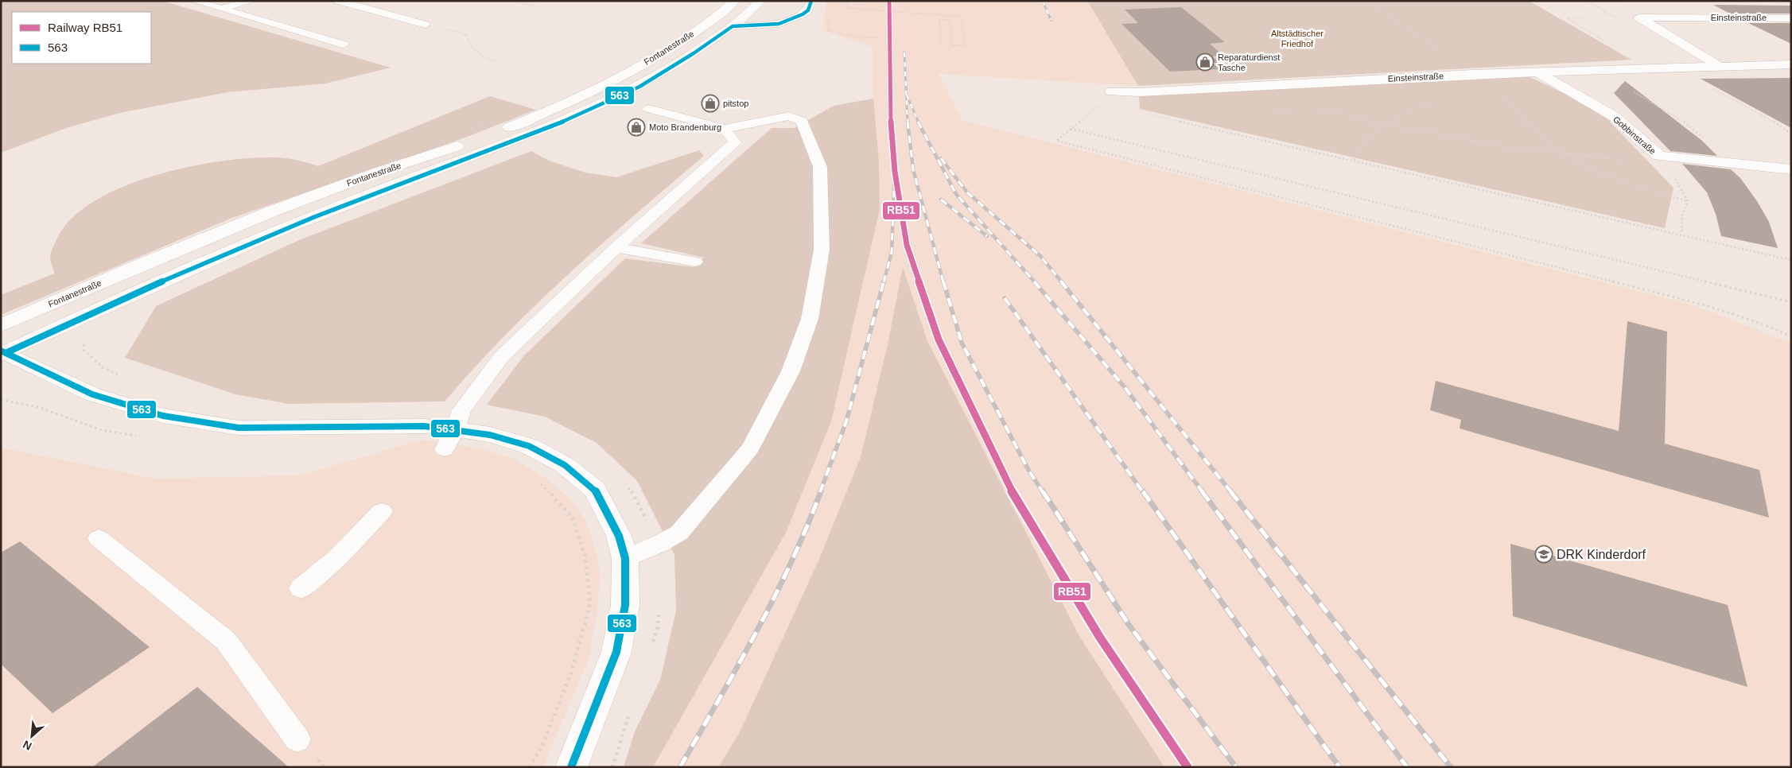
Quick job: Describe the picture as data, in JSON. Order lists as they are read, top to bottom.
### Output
{
  "streets": {
    "street": ["Einsteinstraße", "Fontanestraße", "Gobbinstraße"]
  },
  "crossings": [
    ["Einsteinstraße", "Gobbinstraße"]
  ],
  "parks": ["Altstädtischer Friedhof"],
  "places": {
    "shop": ["Reparaturdienst Tasche", "pitstop", "Moto Brandenburg"],
    "school or university": ["DRK Kinderdorf"]
  },
  "lines": ["rail line RB51", "transit line 563"],
  "legend": ["Railway RB51", "563"],
  "north": "bottom left"
}
